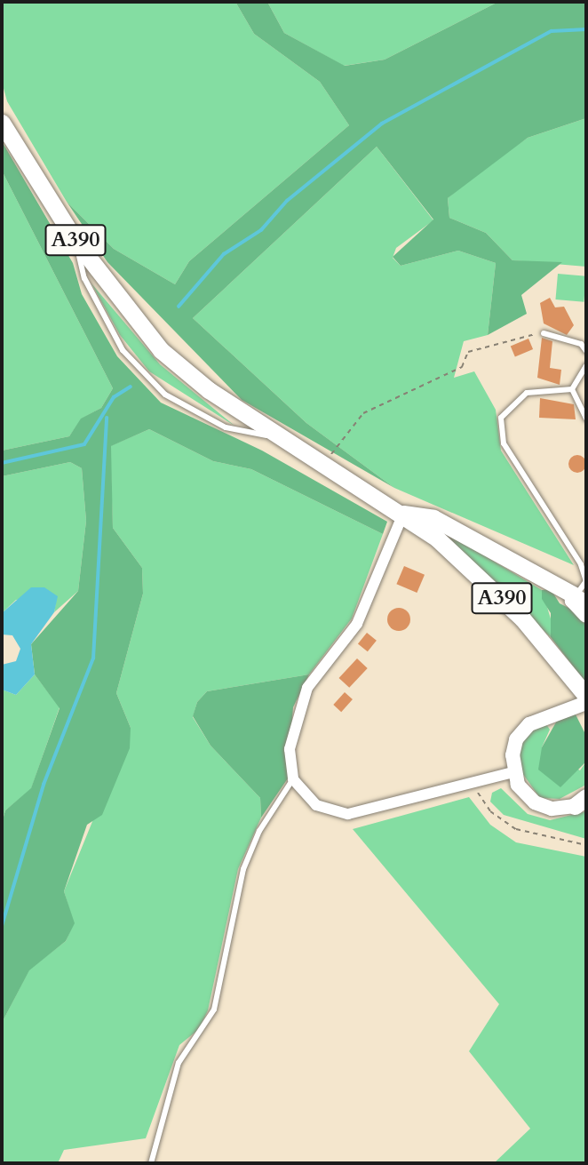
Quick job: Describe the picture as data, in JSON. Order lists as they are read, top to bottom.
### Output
{
  "streets": {
    "highway": ["A390"]
  }
}
